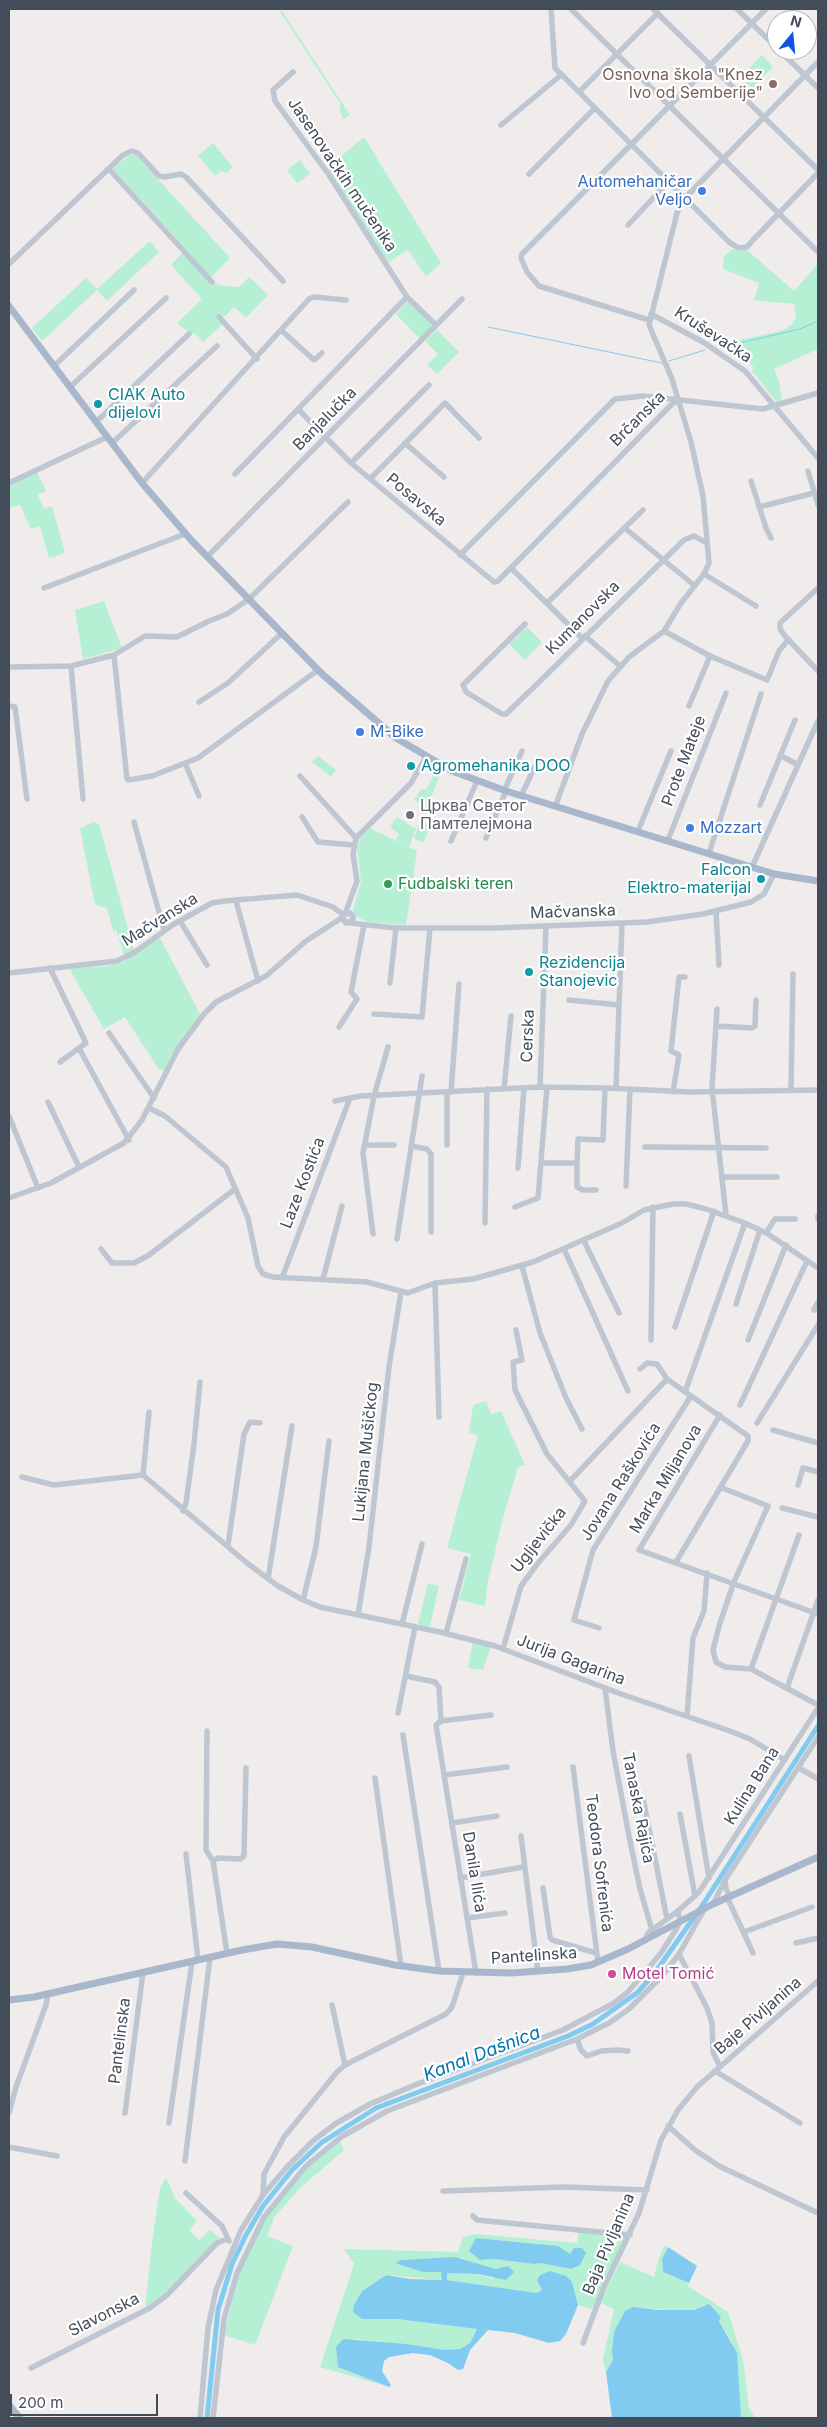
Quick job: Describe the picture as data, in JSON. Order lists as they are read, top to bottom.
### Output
{
  "streets": {
    "main road": ["Pantelinska"],
    "street": [
      "Jasenovačkih mučenika",
      "Kruševačka",
      "Banjalučka",
      "Brčanska",
      "Posavska",
      "Kumanovska",
      "Prote Mateje",
      "Mačvanska",
      "Cerska",
      "Laze Kostića",
      "Lukijana Mušičkog",
      "Marka Miljanova",
      "Jovana Raškovića",
      "Ugljevička",
      "Jurija Gagarina",
      "Kulina Bana",
      "Tanaska Rajića",
      "Teodora Sofrenića",
      "Danila Ilića",
      "Baje Pivljanina",
      "Baja Pivljanina",
      "Slavonska"
    ]
  },
  "crossings": [
    ["Jasenovačkih mučenika", "Banjalučka"],
    ["Brčanska", "Posavska"],
    ["Mačvanska", "Cerska"],
    ["Lukijana Mušičkog", "Jurija Gagarina"],
    ["Ugljevička", "Jurija Gagarina"],
    ["Jurija Gagarina", "Kulina Bana"],
    ["Jurija Gagarina", "Tanaska Rajića"],
    ["Kulina Bana", "Tanaska Rajića"],
    ["Kulina Bana", "Pantelinska"],
    ["Teodora Sofrenića", "Pantelinska"],
    ["Danila Ilića", "Pantelinska"],
    ["Baje Pivljanina", "Baja Pivljanina"]
  ],
  "water": ["Kanal Dašnica"],
  "places": [
    "Osnovna škola \"Knez Ivo od Semberije\"",
    "Automehaničar Veljo",
    "CIAK Auto dijelovi",
    "M-Bike",
    "Agromehanika DOO",
    "Црква Светог Памтелејмона",
    "Mozzart",
    "Falcon Elektro-materijal",
    "Fudbalski teren",
    "Rezidencija Stanojevic",
    "Motel Tomić"
  ],
  "scale_bar": "200 m",
  "north": "top"
}
